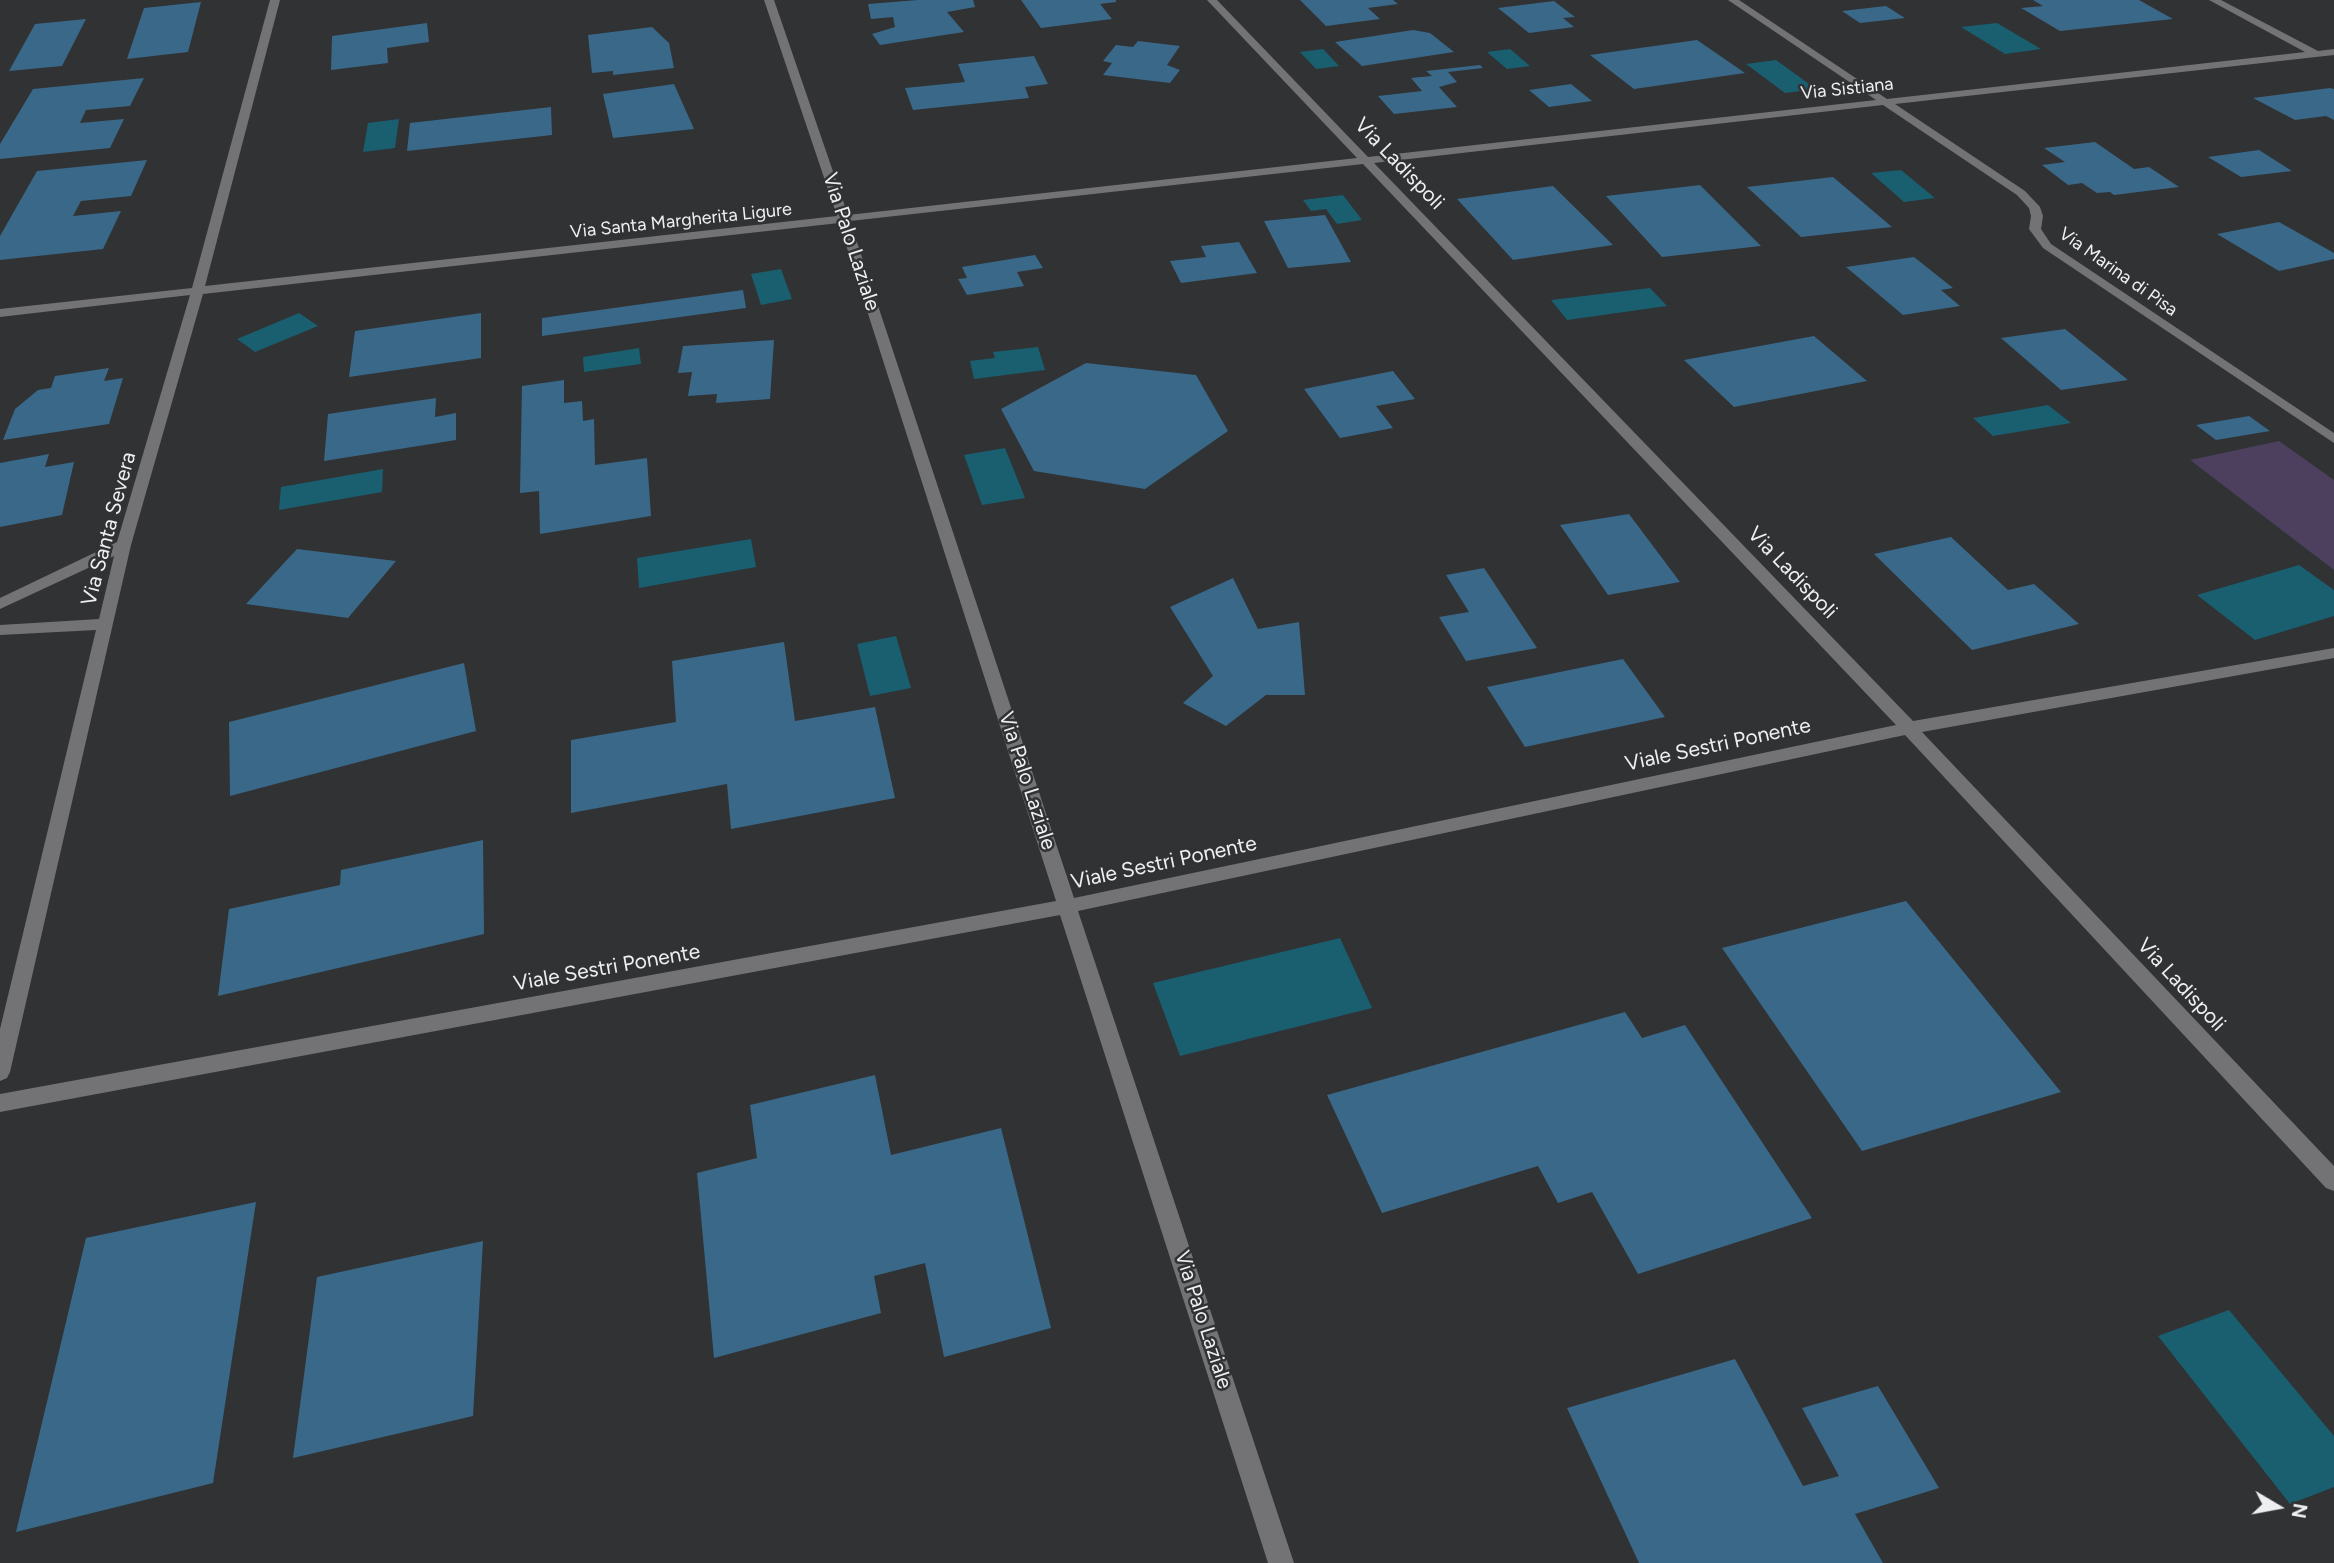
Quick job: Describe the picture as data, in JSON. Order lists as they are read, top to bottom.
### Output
{
  "streets": {
    "street": [
      "Via Sistiana",
      "Via Ladispoli",
      "Via Santa Margherita Ligure",
      "Via Palo Laziale",
      "Via Marina di Pisa",
      "Via Santa Severa",
      "Viale Sestri Ponente"
    ]
  },
  "crossings": [
    ["Via Sistiana", "Via Ladispoli"],
    ["Via Sistiana", "Via Santa Margherita Ligure"],
    ["Via Sistiana", "Via Marina di Pisa"],
    ["Via Ladispoli", "Via Santa Margherita Ligure"],
    ["Via Ladispoli", "Viale Sestri Ponente"],
    ["Via Santa Margherita Ligure", "Via Palo Laziale"],
    ["Via Santa Margherita Ligure", "Via Santa Severa"],
    ["Via Palo Laziale", "Viale Sestri Ponente"]
  ],
  "north": "right"
}
